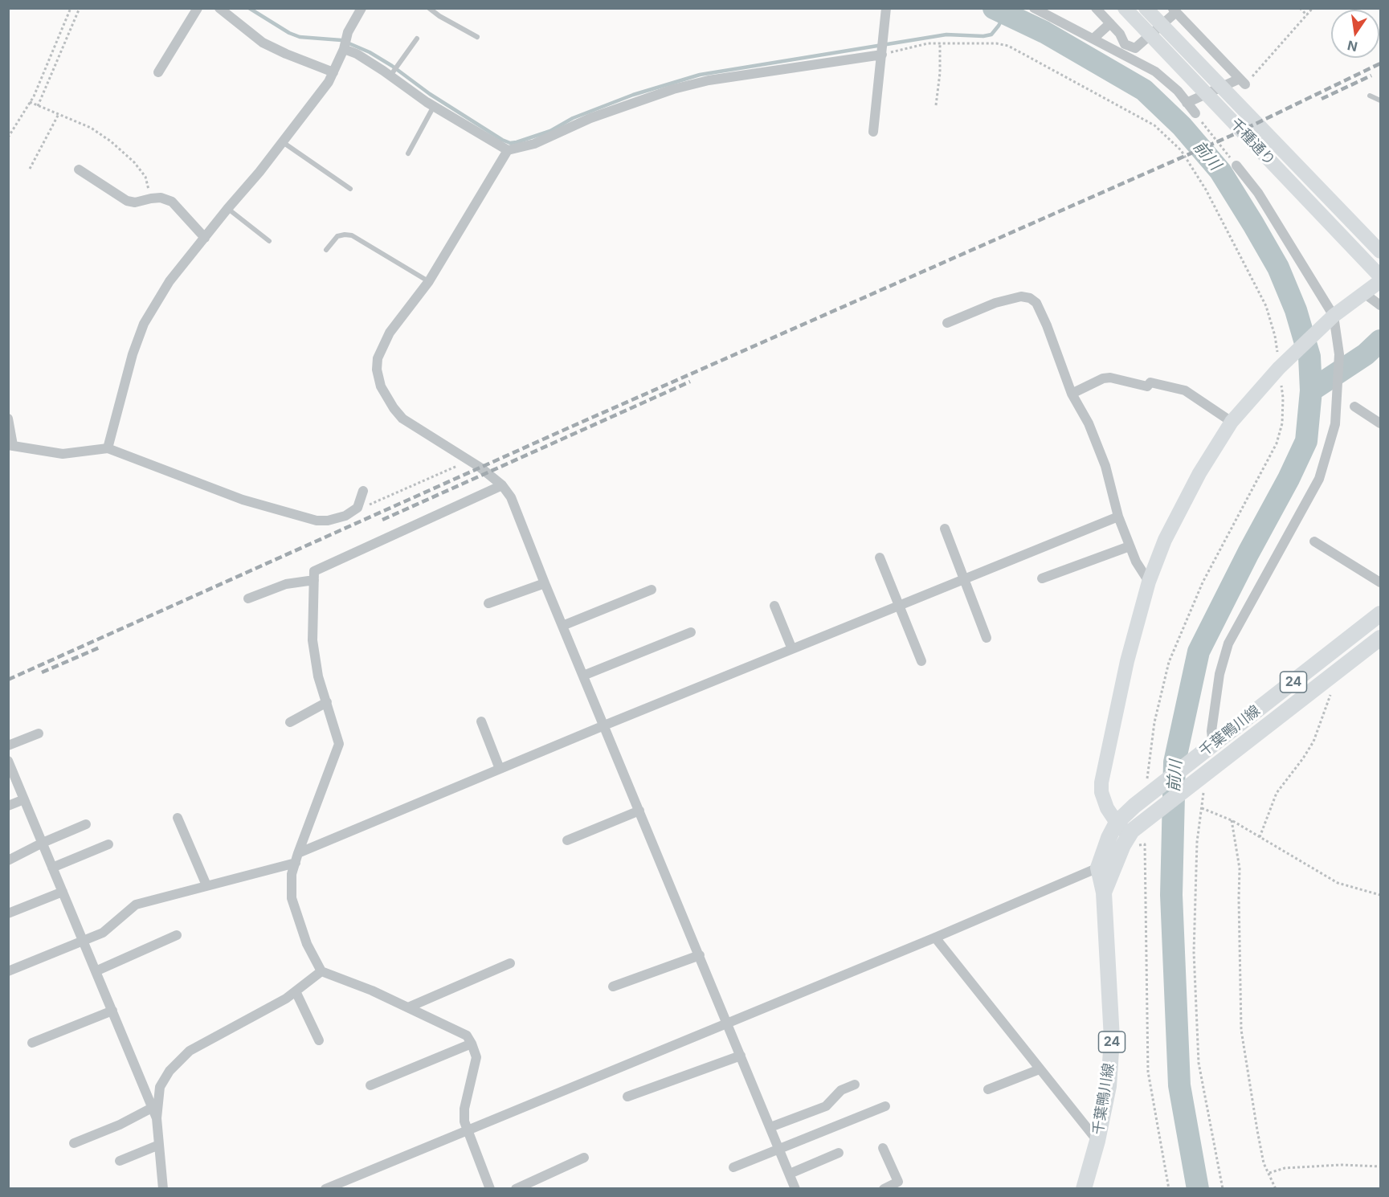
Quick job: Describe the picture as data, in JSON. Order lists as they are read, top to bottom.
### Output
{
  "streets": {
    "main road": ["24", "千葉鴨川線"],
    "street": ["千種通り"]
  },
  "water": ["前川"],
  "north": "bottom"
}
